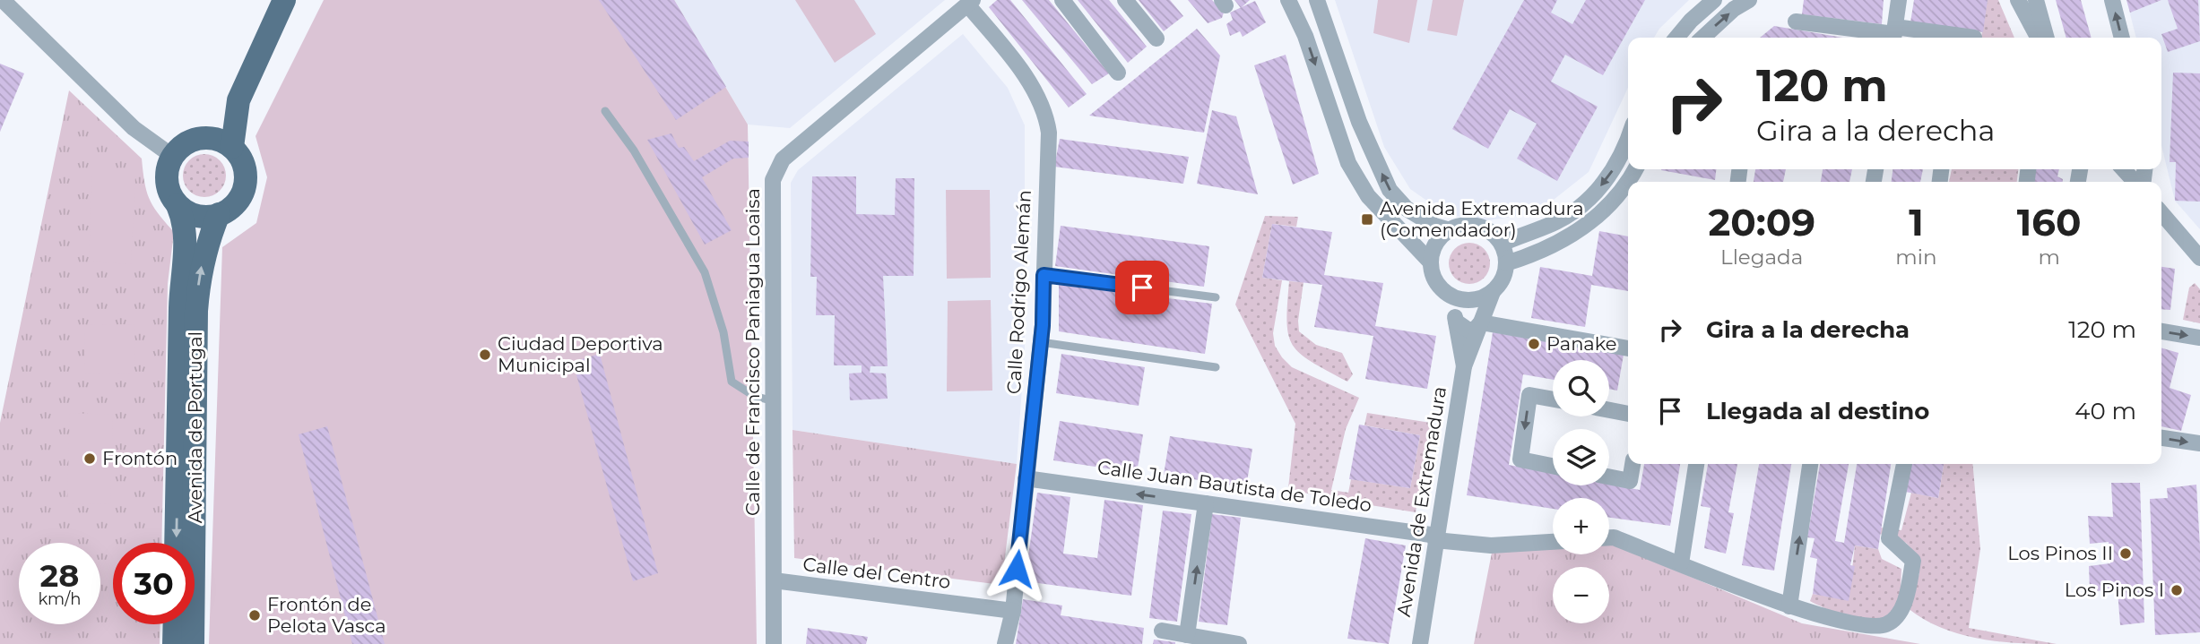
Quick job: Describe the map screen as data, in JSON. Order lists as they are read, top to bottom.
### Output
{
  "streets": {
    "main road": ["Avenida de Portugal"],
    "street": [
      "Calle Rodrigo Alemán",
      "Calle de Francisco Paniagua Loaisa",
      "Calle Juan Bautista de Toledo",
      "Avenida de Extremadura",
      "Calle del Centro"
    ]
  },
  "crossings": [
    ["Calle Rodrigo Alemán", "Calle de Francisco Paniagua Loaisa"],
    ["Calle Rodrigo Alemán", "Calle Juan Bautista de Toledo"],
    ["Calle Rodrigo Alemán", "Calle del Centro"],
    ["Calle de Francisco Paniagua Loaisa", "Calle del Centro"],
    ["Calle Juan Bautista de Toledo", "Avenida de Extremadura"]
  ],
  "places": {
    "transit": ["Avenida Extremadura (Comendador)"],
    "other": [
      "Panake",
      "Ciudad Deportiva Municipal",
      "Frontón",
      "Los Pinos II",
      "Los Pinos I",
      "Frontón de Pelota Vasca"
    ]
  },
  "page": {
    "turn": ["120 m", "Gira a la derecha"],
    "eta": [
      "20:09",
      "Llegada",
      "1",
      "min",
      "160",
      "m"
    ],
    "list": [
      {
        "name": "Gira a la derecha",
        "value": "120 m"
      },
      {
        "name": "Llegada al destino",
        "value": "40 m"
      }
    ],
    "map_buttons": ["+", "−"],
    "speed": "28 km/h",
    "limit": "30"
  }
}
